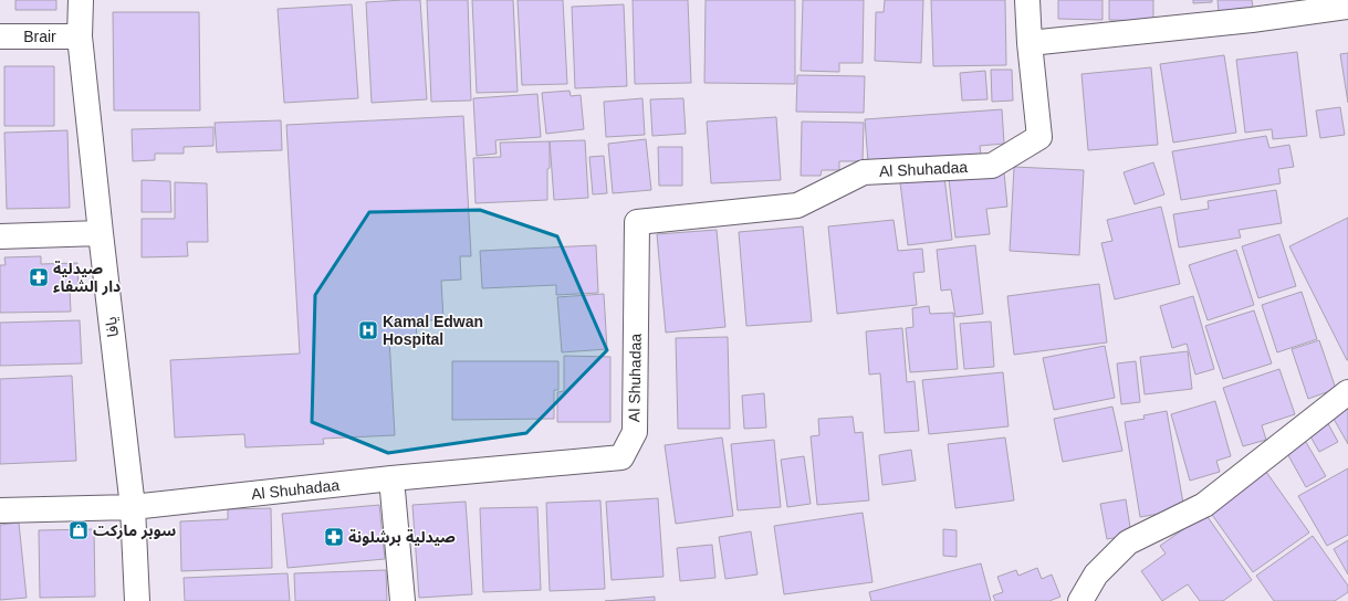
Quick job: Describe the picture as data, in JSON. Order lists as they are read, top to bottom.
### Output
{
  "streets": {
    "street": ["Brair", "Al Shuhadaa", "يافا"]
  },
  "crossings": [
    ["Brair", "يافا"],
    ["Al Shuhadaa", "يافا"]
  ],
  "places": {
    "pharmacy": ["صيدلية دار الشفاء", "صيدلية برشلونة"],
    "hospital": ["Kamal Edwan Hospital"],
    "shop": ["سوبر ماركت"]
  }
}
